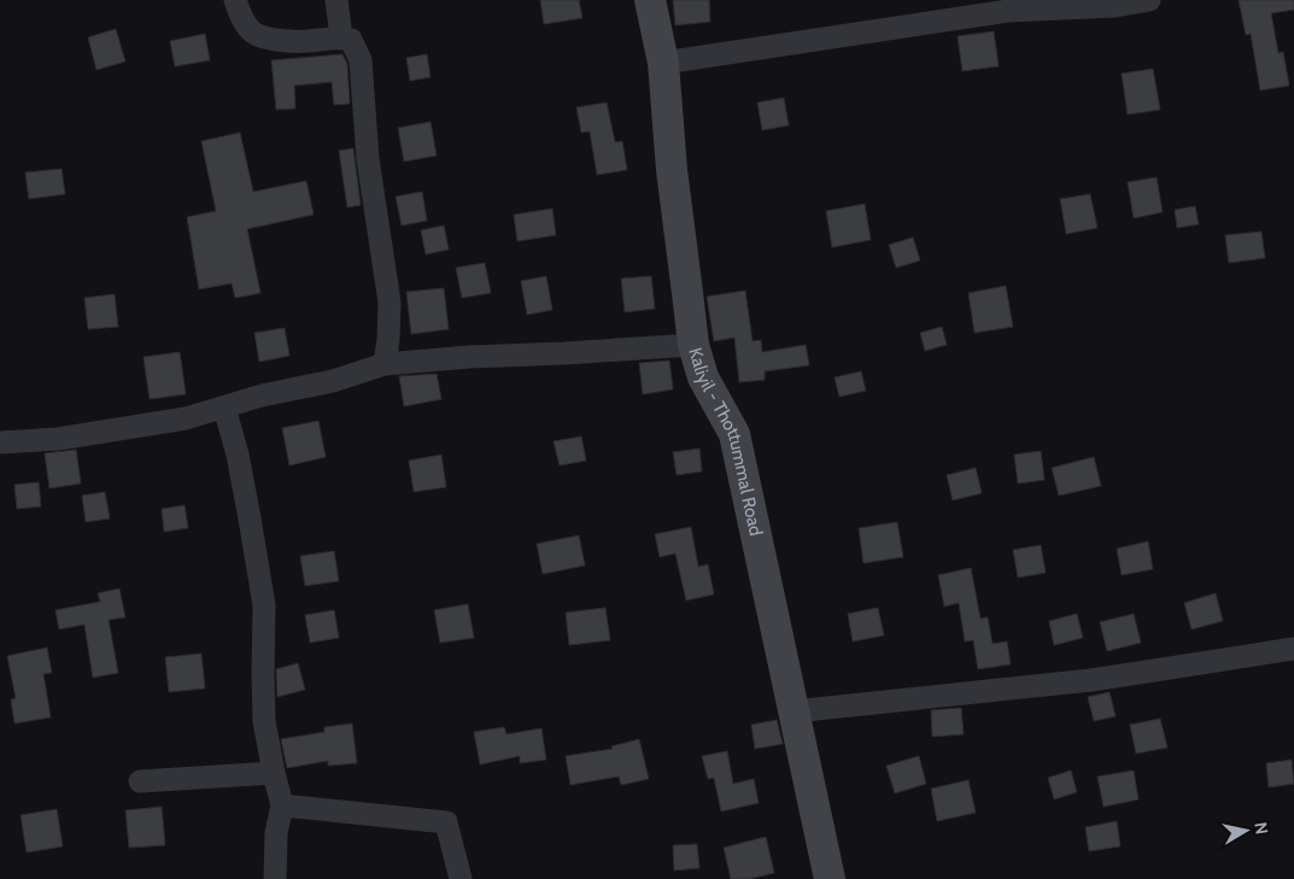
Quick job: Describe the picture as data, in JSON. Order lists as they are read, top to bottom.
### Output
{
  "streets": {
    "main road": ["Kaliyil - Thottummal Road"]
  },
  "north": "right"
}
